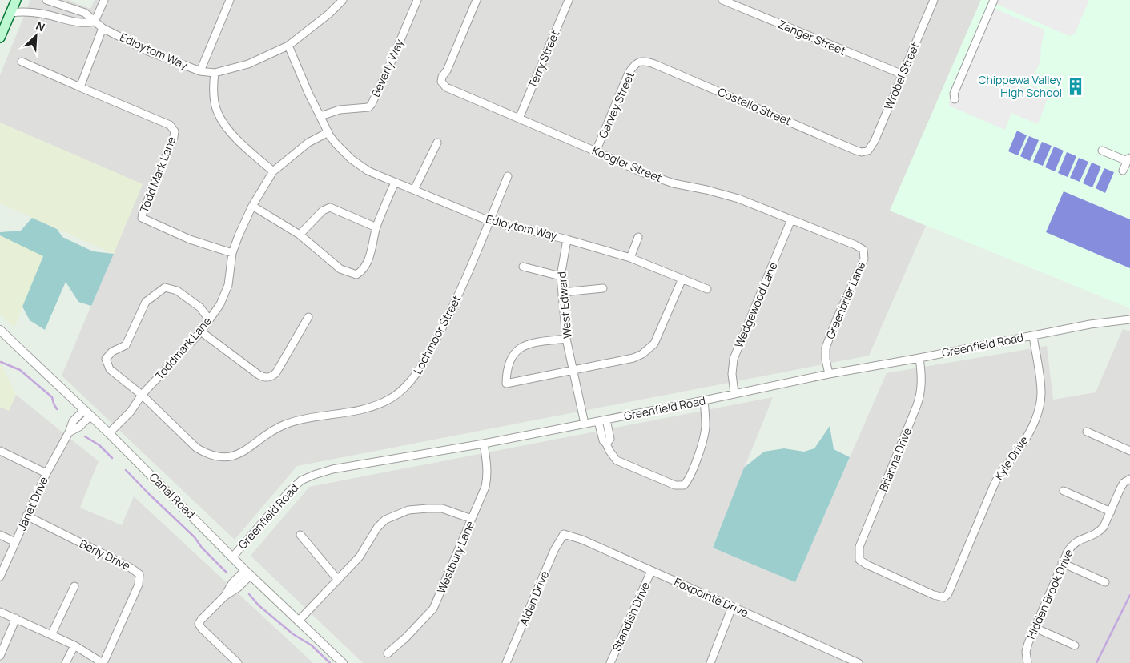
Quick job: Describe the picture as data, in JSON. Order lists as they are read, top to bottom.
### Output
{
  "streets": {
    "street": [
      "Zanger Street",
      "Edloytom Way",
      "Terry Street",
      "Beverly Way",
      "Wrobel Street",
      "Garvey Street",
      "Costello Street",
      "Koogler Street",
      "Todd Mark Lane",
      "Greenbrier Lane",
      "West Edward",
      "Wedgewood Lane",
      "Lochmoor Street",
      "Greenfield Road",
      "Toddmark Lane",
      "Kyle Drive",
      "Brianna Drive",
      "Canal Road",
      "Janet Drive",
      "Berly Drive",
      "Westbury Lane",
      "Hidden Brook Drive",
      "Foxpointe Drive",
      "Alden Drive",
      "Standish Drive"
    ]
  },
  "crossings": [
    ["Zanger Street", "Wrobel Street"],
    ["Edloytom Way", "Beverly Way"],
    ["Edloytom Way", "West Edward"],
    ["Edloytom Way", "Lochmoor Street"],
    ["Terry Street", "Koogler Street"],
    ["Wrobel Street", "Costello Street"],
    ["Garvey Street", "Costello Street"],
    ["Garvey Street", "Koogler Street"],
    ["Koogler Street", "Greenbrier Lane"],
    ["Koogler Street", "Wedgewood Lane"],
    ["Todd Mark Lane", "Toddmark Lane"],
    ["Greenbrier Lane", "Greenfield Road"],
    ["West Edward", "Greenfield Road"],
    ["Wedgewood Lane", "Greenfield Road"],
    ["Lochmoor Street", "Toddmark Lane"],
    ["Greenfield Road", "Kyle Drive"],
    ["Greenfield Road", "Brianna Drive"],
    ["Greenfield Road", "Canal Road"],
    ["Greenfield Road", "Westbury Lane"],
    ["Toddmark Lane", "Canal Road"],
    ["Kyle Drive", "Brianna Drive"],
    ["Canal Road", "Janet Drive"],
    ["Janet Drive", "Berly Drive"],
    ["Foxpointe Drive", "Alden Drive"],
    ["Foxpointe Drive", "Standish Drive"]
  ],
  "places": {
    "building": ["Chippewa Valley High School"]
  },
  "north": "top right"
}
